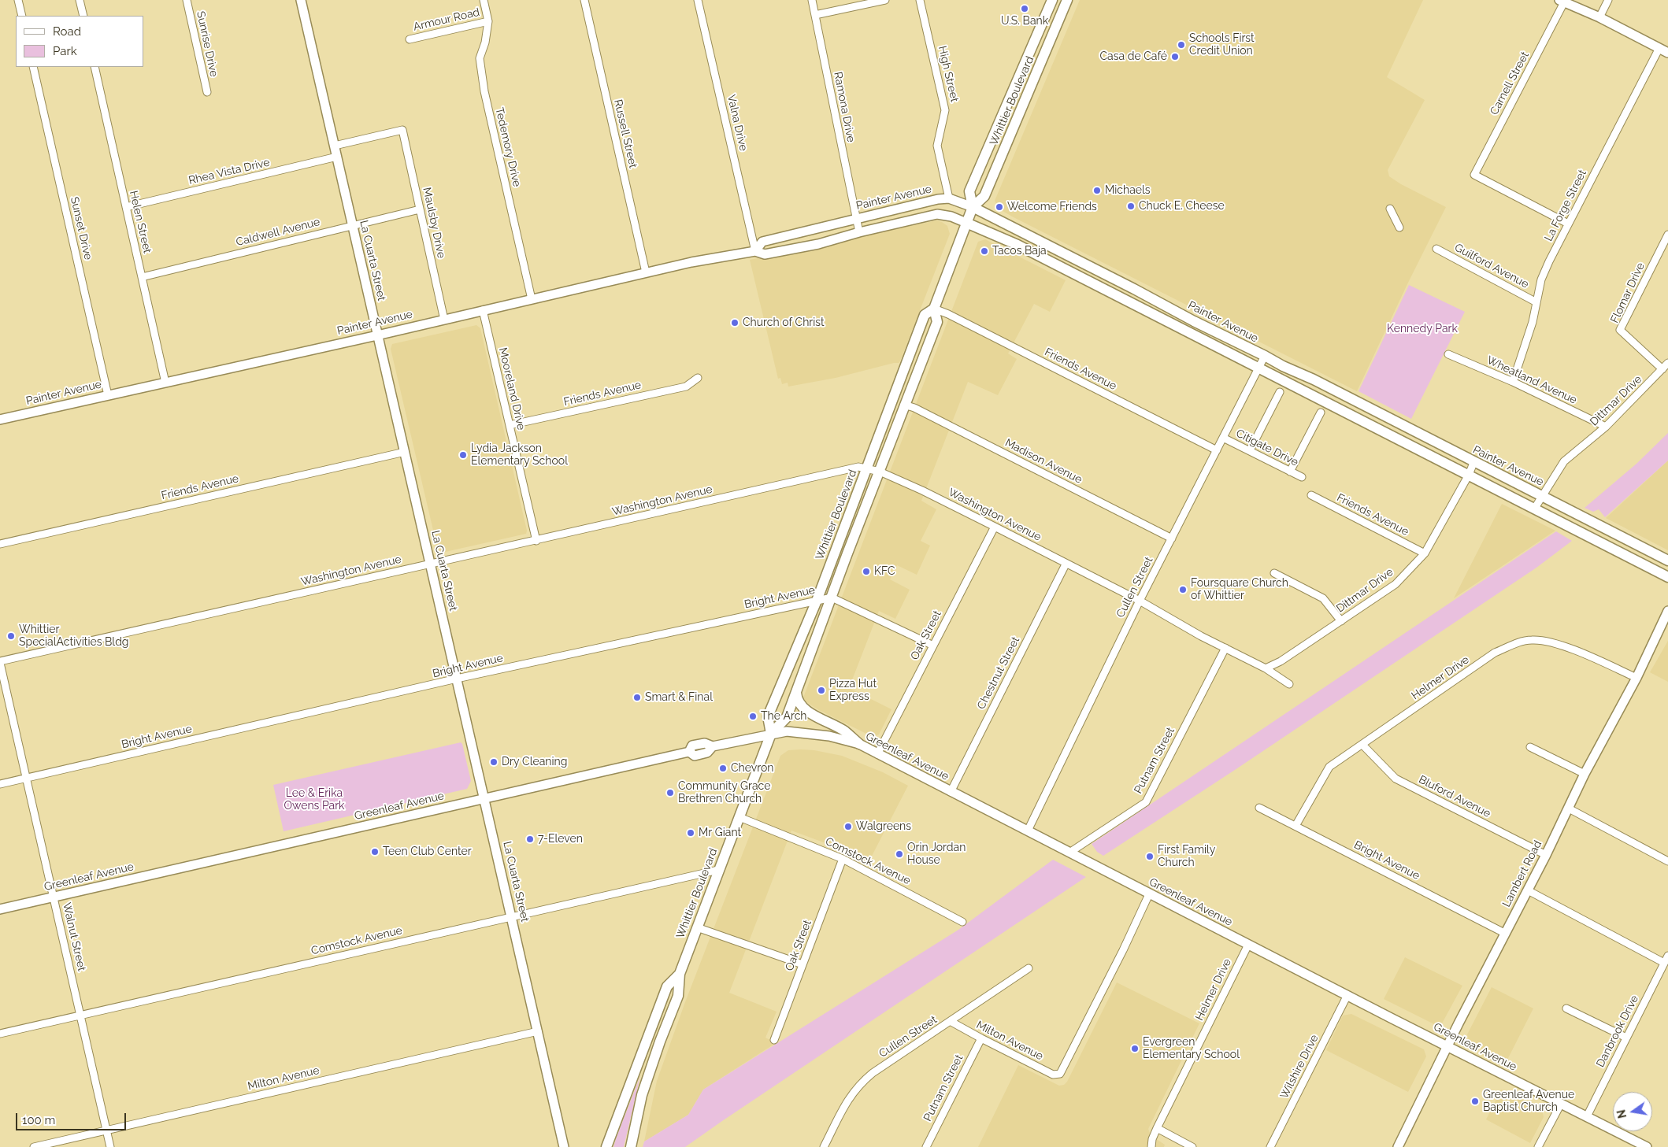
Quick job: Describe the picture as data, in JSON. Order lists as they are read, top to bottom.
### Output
{
  "streets": {
    "main road": ["Whittier Boulevard", "Painter Avenue"],
    "street": [
      "Armour Road",
      "Sunrise Drive",
      "High Street",
      "Carnell Street",
      "Ramona Drive",
      "Valna Drive",
      "Russell Street",
      "Tedemory Drive",
      "Rhea Vista Drive",
      "La Forge Street",
      "Helen Street",
      "Maulsby Drive",
      "Sunset Drive",
      "Caldwell Avenue",
      "La Cuarta Street",
      "Guilford Avenue",
      "Flomar Drive",
      "Friends Avenue",
      "Wheatland Avenue",
      "Mooreland Drive",
      "Dittmar Drive",
      "Citigate Drive",
      "Madison Avenue",
      "Washington Avenue",
      "Cullen Street",
      "Bright Avenue",
      "Oak Street",
      "Chestnut Street",
      "Helmer Drive",
      "Greenleaf Avenue",
      "Putnam Street",
      "Bluford Avenue",
      "Comstock Avenue",
      "Lambert Road",
      "Walnut Street",
      "Danbrook Drive",
      "Milton Avenue",
      "Wilshire Drive"
    ]
  },
  "crossings": [
    ["Armour Road", "Tedemory Drive"],
    ["High Street", "Painter Avenue"],
    ["Carnell Street", "La Forge Street"],
    ["Whittier Boulevard", "Painter Avenue"],
    ["Whittier Boulevard", "Friends Avenue"],
    ["Whittier Boulevard", "Madison Avenue"],
    ["Whittier Boulevard", "Washington Avenue"],
    ["Whittier Boulevard", "Bright Avenue"],
    ["Whittier Boulevard", "Greenleaf Avenue"],
    ["Whittier Boulevard", "Comstock Avenue"],
    ["Ramona Drive", "Painter Avenue"],
    ["Valna Drive", "Painter Avenue"],
    ["Russell Street", "Painter Avenue"],
    ["Tedemory Drive", "Painter Avenue"],
    ["Rhea Vista Drive", "Helen Street"],
    ["Rhea Vista Drive", "La Cuarta Street"],
    ["Painter Avenue", "Helen Street"],
    ["Painter Avenue", "Maulsby Drive"],
    ["Painter Avenue", "Sunset Drive"],
    ["Painter Avenue", "La Cuarta Street"],
    ["Painter Avenue", "Mooreland Drive"],
    ["Painter Avenue", "Dittmar Drive"],
    ["Painter Avenue", "Cullen Street"],
    ["La Forge Street", "Guilford Avenue"],
    ["La Forge Street", "Wheatland Avenue"],
    ["Helen Street", "Caldwell Avenue"],
    ["Maulsby Drive", "Caldwell Avenue"],
    ["Maulsby Drive", "La Cuarta Street"],
    ["Caldwell Avenue", "La Cuarta Street"],
    ["La Cuarta Street", "Friends Avenue"],
    ["La Cuarta Street", "Washington Avenue"],
    ["La Cuarta Street", "Bright Avenue"],
    ["La Cuarta Street", "Greenleaf Avenue"],
    ["La Cuarta Street", "Comstock Avenue"],
    ["La Cuarta Street", "Milton Avenue"],
    ["Flomar Drive", "Dittmar Drive"],
    ["Friends Avenue", "Mooreland Drive"],
    ["Friends Avenue", "Dittmar Drive"],
    ["Friends Avenue", "Cullen Street"],
    ["Wheatland Avenue", "Dittmar Drive"],
    ["Mooreland Drive", "Washington Avenue"],
    ["Dittmar Drive", "Washington Avenue"],
    ["Citigate Drive", "Cullen Street"],
    ["Madison Avenue", "Cullen Street"],
    ["Washington Avenue", "Cullen Street"],
    ["Washington Avenue", "Oak Street"],
    ["Washington Avenue", "Chestnut Street"],
    ["Washington Avenue", "Putnam Street"],
    ["Washington Avenue", "Walnut Street"],
    ["Cullen Street", "Greenleaf Avenue"],
    ["Cullen Street", "Milton Avenue"],
    ["Bright Avenue", "Oak Street"],
    ["Bright Avenue", "Helmer Drive"],
    ["Bright Avenue", "Lambert Road"],
    ["Bright Avenue", "Walnut Street"],
    ["Oak Street", "Greenleaf Avenue"],
    ["Oak Street", "Comstock Avenue"],
    ["Chestnut Street", "Greenleaf Avenue"],
    ["Helmer Drive", "Greenleaf Avenue"],
    ["Helmer Drive", "Bluford Avenue"],
    ["Helmer Drive", "Lambert Road"],
    ["Greenleaf Avenue", "Putnam Street"],
    ["Greenleaf Avenue", "Lambert Road"],
    ["Greenleaf Avenue", "Walnut Street"],
    ["Greenleaf Avenue", "Danbrook Drive"],
    ["Greenleaf Avenue", "Milton Avenue"],
    ["Greenleaf Avenue", "Wilshire Drive"],
    ["Putnam Street", "Milton Avenue"],
    ["Bluford Avenue", "Lambert Road"],
    ["Comstock Avenue", "Walnut Street"],
    ["Walnut Street", "Milton Avenue"]
  ],
  "parks": ["Kennedy Park", "Lee & Erika Owens Park"],
  "places": [
    "U.S. Bank",
    "Schools First Credit Union",
    "Casa de Café",
    "Michaels",
    "Chuck E. Cheese",
    "Welcome Friends",
    "Tacos Baja",
    "Church of Christ",
    "Lydia Jackson Elementary School",
    "KFC",
    "Foursquare Church of Whittier",
    "Whittier SpecialActivities Bldg",
    "Pizza Hut Express",
    "Smart & Final",
    "The Arch",
    "Dry Cleaning",
    "Chevron",
    "Community Grace Brethren Church",
    "Walgreens",
    "Mr Giant",
    "7-Eleven",
    "Teen Club Center",
    "Orin Jordan House",
    "First Family Church",
    "Evergreen Elementary School",
    "Greenleaf Avenue Baptist Church"
  ],
  "legend": ["Road", "Park"],
  "scale_bar": "100 m",
  "north": "left"
}
